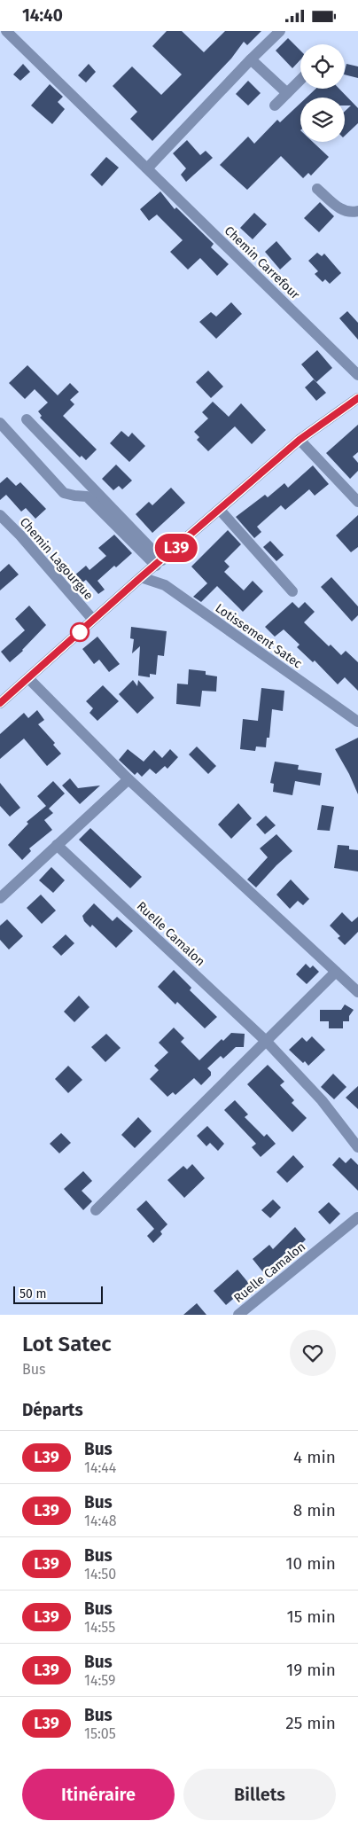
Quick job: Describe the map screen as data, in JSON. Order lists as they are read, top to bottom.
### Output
{
  "streets": {
    "street": [
      "Chemin Carrefour",
      "Chemin Lagourgue",
      "Lotissement Satec",
      "Ruelle Camalon"
    ]
  },
  "crossings": [
    ["Chemin Lagourgue", "Lotissement Satec"]
  ],
  "lines": ["bus line L39"],
  "scale_bar": "50 m",
  "page": {
    "status": "14:40",
    "on_map": "L39",
    "scale": "50 m",
    "heading": [
      ["Lot Satec", "Bus"],
      "Départs"
    ],
    "list": [
      {
        "mark": "L39",
        "name": "Bus",
        "note": "14:44",
        "value": "4 min"
      },
      {
        "mark": "L39",
        "name": "Bus",
        "note": "14:48",
        "value": "8 min"
      },
      {
        "mark": "L39",
        "name": "Bus",
        "note": "14:50",
        "value": "10 min"
      },
      {
        "mark": "L39",
        "name": "Bus",
        "note": "14:55",
        "value": "15 min"
      },
      {
        "mark": "L39",
        "name": "Bus",
        "note": "14:59",
        "value": "19 min"
      },
      {
        "mark": "L39",
        "name": "Bus",
        "note": "15:05",
        "value": "25 min"
      }
    ],
    "buttons": ["Itinéraire", "Billets"]
  }
}
